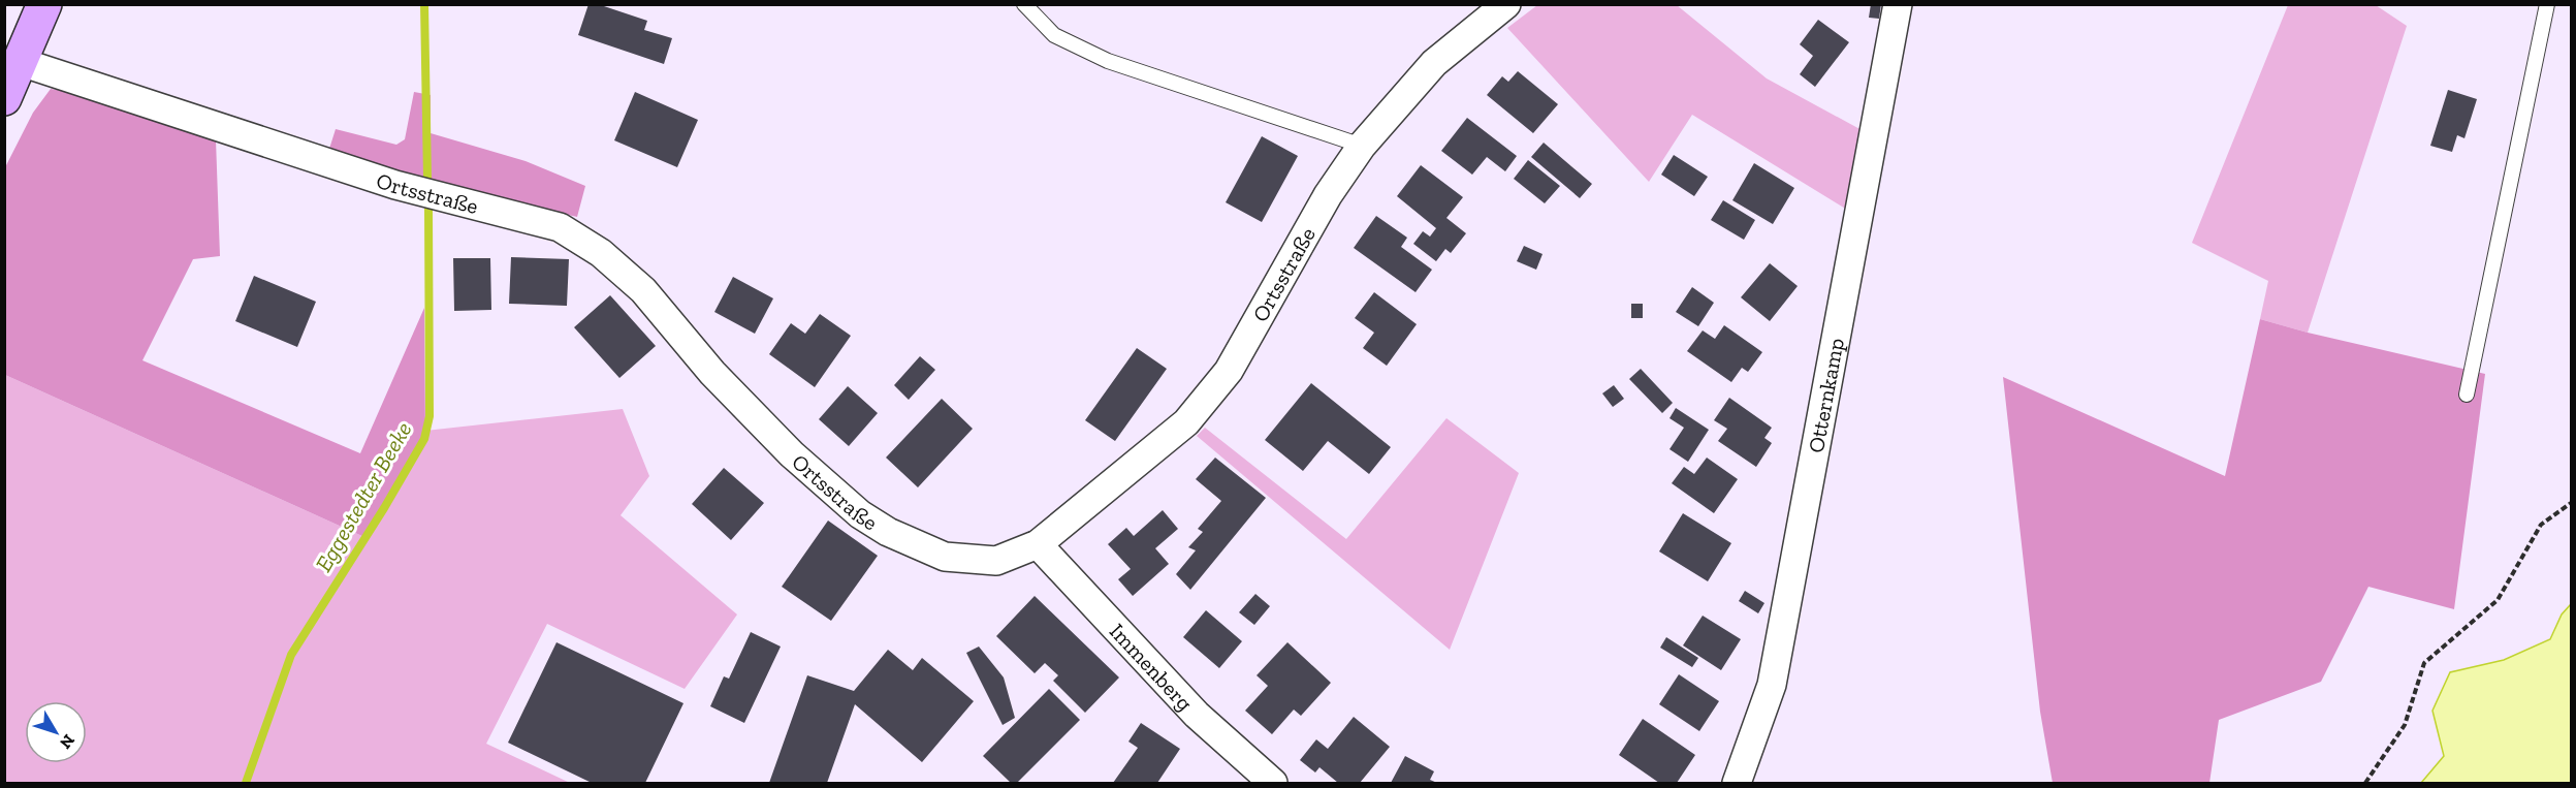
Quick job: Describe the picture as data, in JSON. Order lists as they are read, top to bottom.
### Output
{
  "streets": {
    "street": ["Ortsstraße", "Otternkamp", "Immenberg"]
  },
  "crossings": [
    ["Ortsstraße", "Immenberg"]
  ],
  "water": ["Eggestedter Beeke"],
  "north": "bottom right"
}
